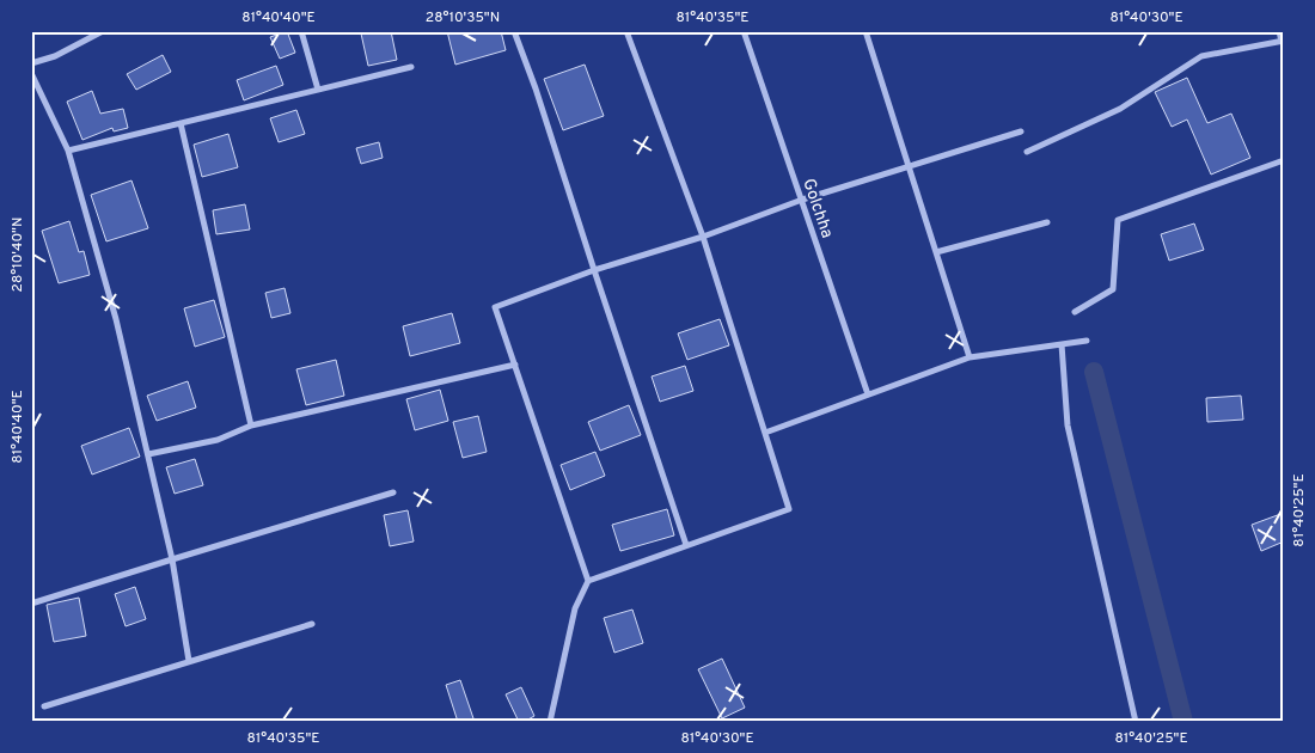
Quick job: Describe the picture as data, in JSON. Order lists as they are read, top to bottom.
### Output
{
  "streets": {
    "street": ["Golchha"]
  },
  "coordinates": [
    "81°40'40\"E",
    "28°10'35\"N",
    "81°40'35\"E",
    "81°40'30\"E",
    "28°10'40\"N",
    "81°40'25\"E"
  ]
}
